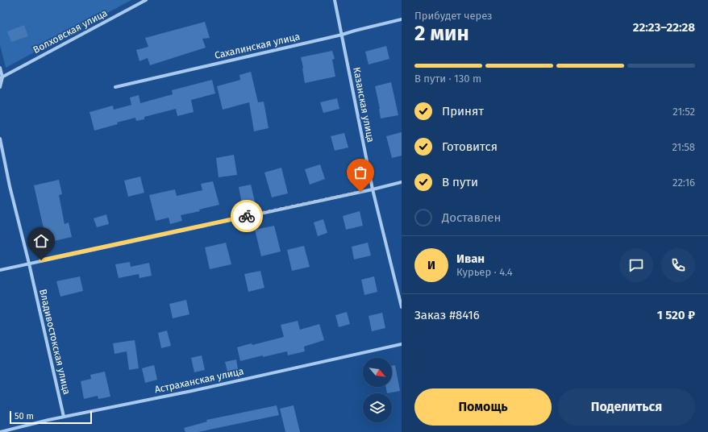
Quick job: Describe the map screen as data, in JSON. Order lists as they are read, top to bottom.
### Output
{
  "streets": {
    "street": [
      "Волховская улица",
      "Сахалинская улица",
      "Казанская улица",
      "Владивостокская улица",
      "Астраханская улица"
    ]
  },
  "crossings": [
    ["Сахалинская улица", "Казанская улица"],
    ["Владивостокская улица", "Астраханская улица"]
  ],
  "scale_bar": "50 m",
  "north": "bottom right",
  "page": {
    "heading": ["2 мин", "Прибудет через", "22:23–22:28"],
    "panel": [
      "Иван",
      "Курьер · 4.4",
      "Заказ #8416",
      "1 520 ₽"
    ],
    "bar": "В пути · 130 m",
    "list": [
      ["Принят", "21:52"],
      ["Готовится", "21:58"],
      ["В пути", "22:16"],
      "Доставлен"
    ],
    "round": "И",
    "buttons": ["Помощь", "Поделиться"],
    "scale": "50 m"
  }
}
